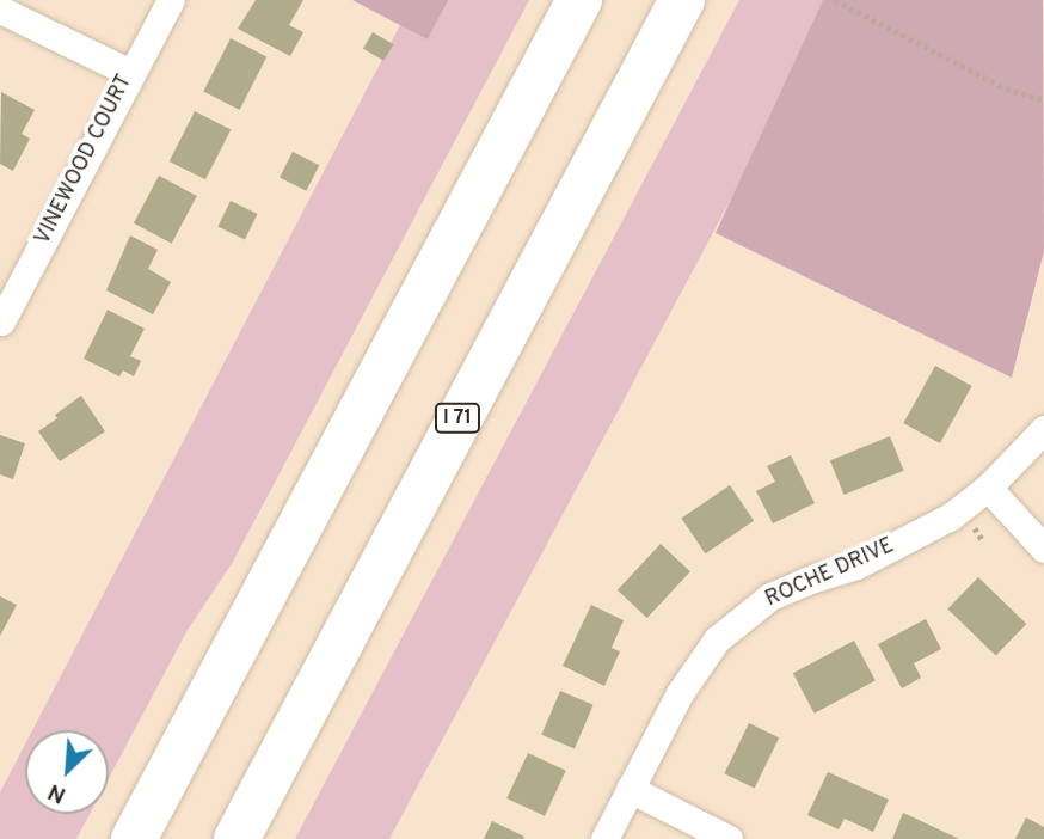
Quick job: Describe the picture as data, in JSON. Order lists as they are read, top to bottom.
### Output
{
  "streets": {
    "highway": ["I 71"],
    "street": ["VINEWOOD COURT", "ROCHE DRIVE"]
  },
  "north": "bottom left"
}
